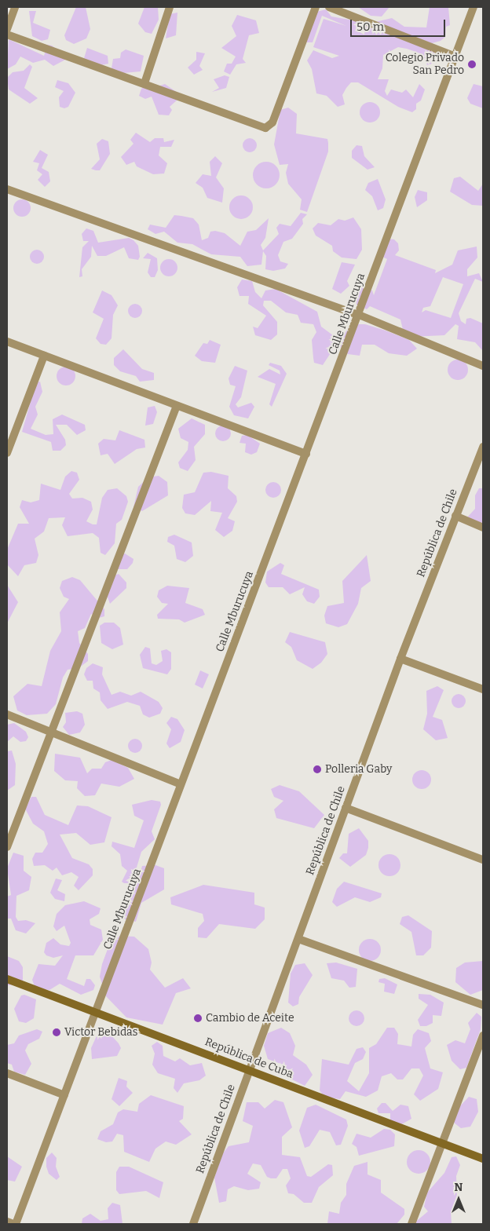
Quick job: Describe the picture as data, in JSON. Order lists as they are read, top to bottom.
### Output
{
  "streets": {
    "main road": ["República de Cuba"],
    "street": ["Calle Mburucuya", "República de Chile"]
  },
  "crossings": [
    ["Calle Mburucuya", "República de Cuba"],
    ["República de Chile", "República de Cuba"]
  ],
  "places": [
    "Colegio Privado San Pedro",
    "Polleria Gaby",
    "Cambio de Aceite",
    "Victor Bebidas"
  ],
  "scale_bar": "50 m",
  "north": "top"
}
